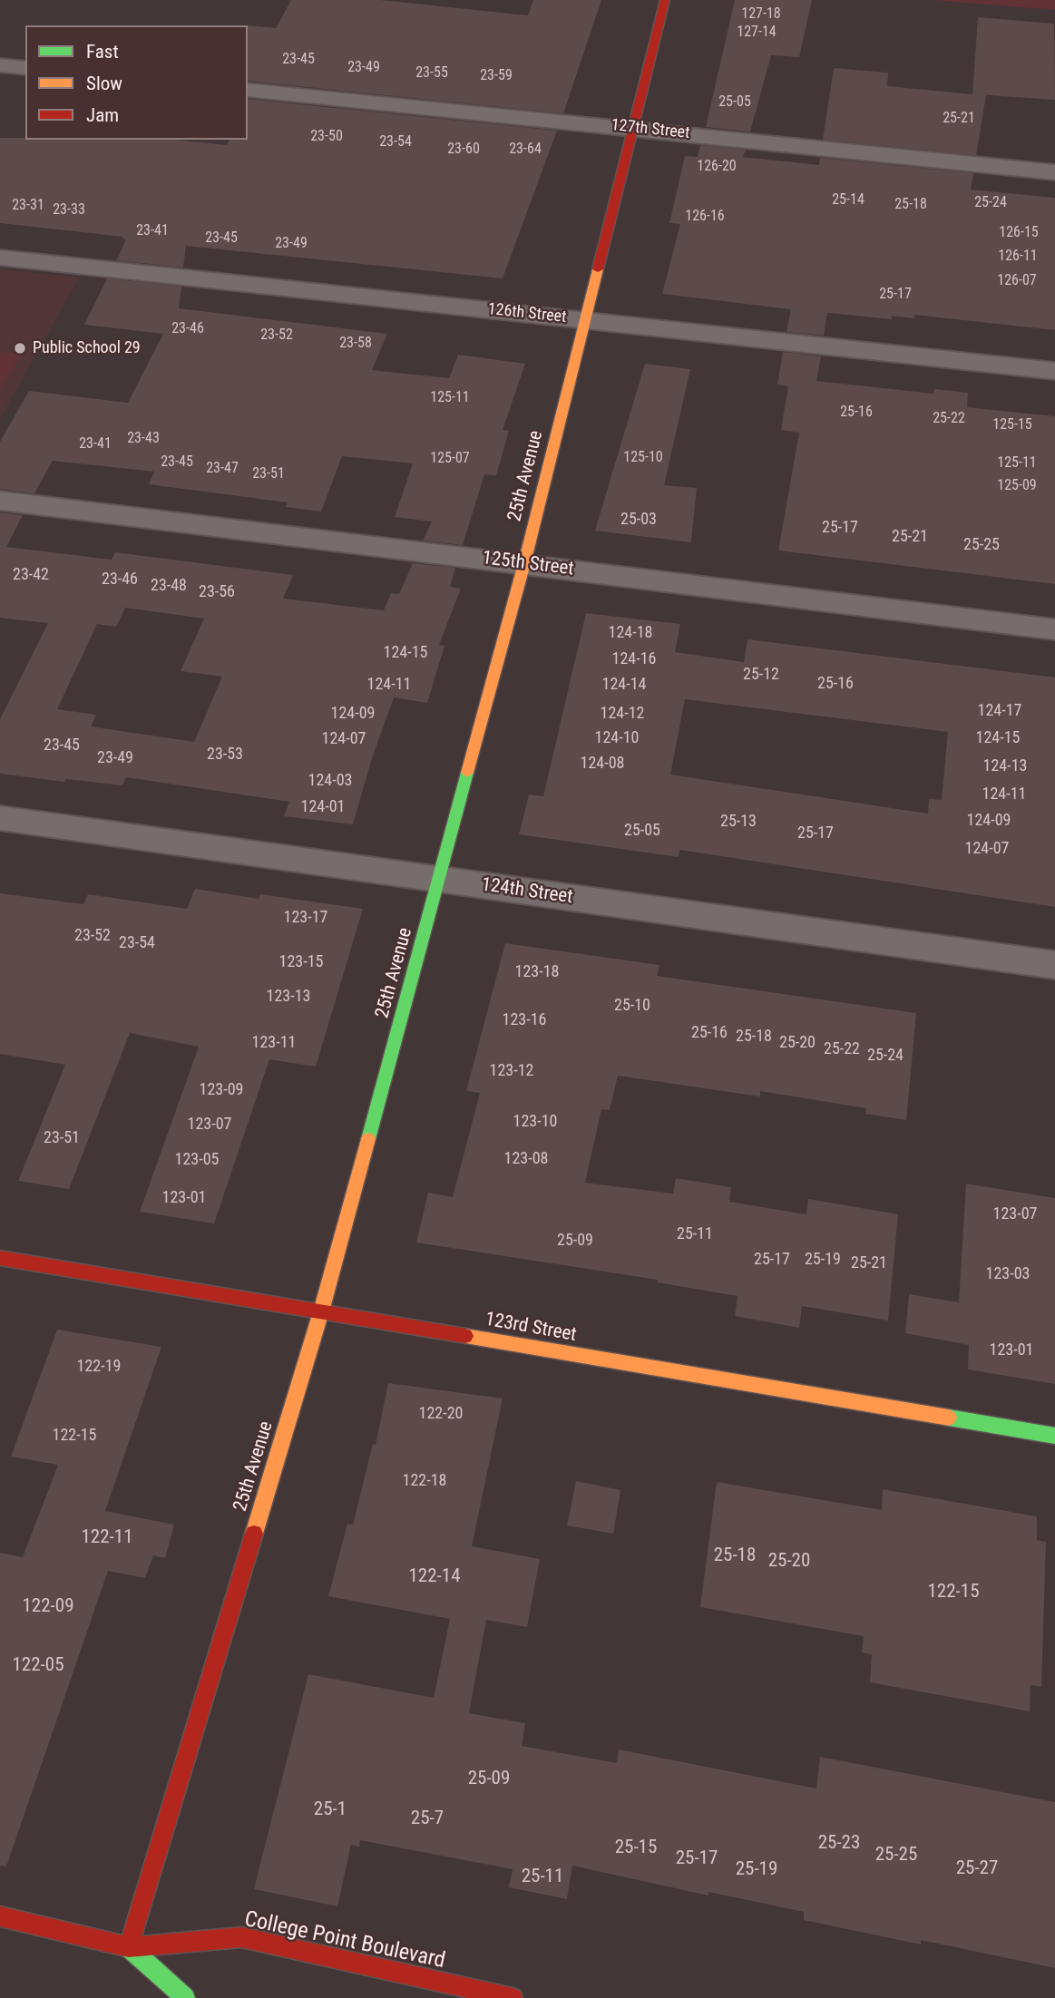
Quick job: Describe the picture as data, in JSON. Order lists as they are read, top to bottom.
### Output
{
  "streets": {
    "street": [
      "127th Street",
      "126th Street",
      "25th Avenue",
      "125th Street",
      "124th Street",
      "123rd Street",
      "College Point Boulevard"
    ]
  },
  "crossings": [
    ["127th Street", "25th Avenue"],
    ["126th Street", "25th Avenue"],
    ["25th Avenue", "125th Street"],
    ["25th Avenue", "124th Street"],
    ["25th Avenue", "123rd Street"],
    ["25th Avenue", "College Point Boulevard"]
  ],
  "places": ["Public School 29"],
  "house_numbers": [
    "127-18",
    "127-14",
    "23-45",
    "23-49",
    "23-55",
    "23-59",
    "25-05",
    "25-21",
    "23-50",
    "23-54",
    "23-60",
    "23-64",
    "126-20",
    "25-14",
    "25-24",
    "25-18",
    "23-31",
    "23-33",
    "126-16",
    "23-41",
    "126-15",
    "23-45",
    "23-49",
    "126-11",
    "126-07",
    "25-17",
    "23-46",
    "23-52",
    "23-58",
    "125-11",
    "25-16",
    "25-22",
    "125-15",
    "23-43",
    "23-41",
    "125-10",
    "125-07",
    "23-45",
    "125-11",
    "23-47",
    "23-51",
    "125-09",
    "25-03",
    "25-17",
    "25-21",
    "25-25",
    "23-42",
    "23-46",
    "23-48",
    "23-56",
    "124-18",
    "124-15",
    "124-16",
    "25-12",
    "25-16",
    "124-11",
    "124-14",
    "124-17",
    "124-09",
    "124-12",
    "124-10",
    "124-15",
    "124-07",
    "23-45",
    "23-53",
    "23-49",
    "124-08",
    "124-13",
    "124-03",
    "124-11",
    "124-01",
    "124-09",
    "25-13",
    "25-05",
    "25-17",
    "124-07",
    "123-17",
    "23-52",
    "23-54",
    "123-15",
    "123-18",
    "123-13",
    "25-10",
    "123-16",
    "25-16",
    "25-18",
    "123-11",
    "25-20",
    "25-22",
    "25-24",
    "123-12",
    "123-09",
    "123-10",
    "123-07",
    "23-51",
    "123-08",
    "123-05",
    "123-01",
    "123-07",
    "25-11",
    "25-09",
    "25-17",
    "25-19",
    "25-21",
    "123-03",
    "123-01",
    "122-19",
    "122-20",
    "122-15",
    "122-18",
    "122-11",
    "25-18",
    "25-20",
    "122-14",
    "122-15",
    "122-09",
    "122-05",
    "25-09",
    "25-1",
    "25-7",
    "25-23",
    "25-15",
    "25-25",
    "25-17",
    "25-27",
    "25-19",
    "25-11"
  ],
  "legend": ["Fast", "Slow", "Jam"]
}
